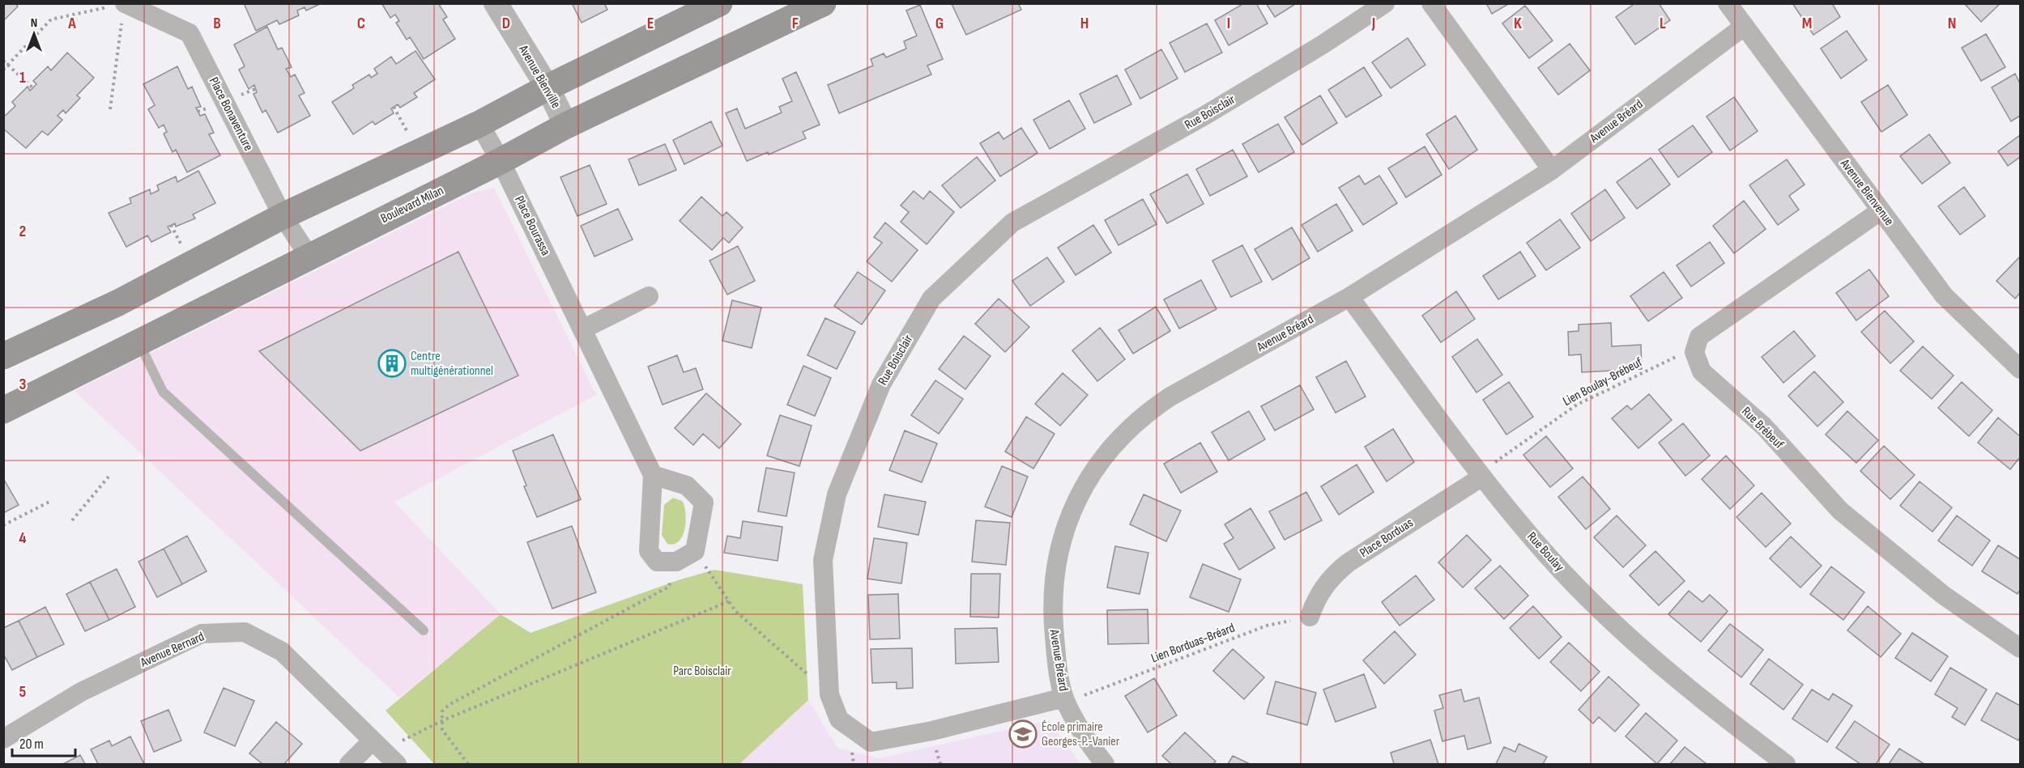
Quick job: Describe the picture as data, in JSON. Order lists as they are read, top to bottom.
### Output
{
  "streets": {
    "main road": ["Boulevard Milan"],
    "street": [
      "Avenue Bienville",
      "Rue Boisclair",
      "Place Bonaventure",
      "Avenue Bréard",
      "Avenue Bienvenue",
      "Place Bourassa",
      "Rue Brébeuf",
      "Place Borduas",
      "Rue Boulay",
      "Avenue Bernard"
    ],
    "path": ["Lien Boulay-Brébeuf", "Lien Borduas-Bréard"]
  },
  "crossings": [
    ["Avenue Bienville", "Boulevard Milan"],
    ["Rue Boisclair", "Avenue Bréard"],
    ["Place Bonaventure", "Boulevard Milan"],
    ["Avenue Bréard", "Avenue Bienvenue"],
    ["Avenue Bréard", "Rue Boulay"],
    ["Boulevard Milan", "Place Bourassa"],
    ["Lien Boulay-Brébeuf", "Rue Brébeuf"],
    ["Lien Boulay-Brébeuf", "Place Borduas"],
    ["Lien Boulay-Brébeuf", "Rue Boulay"],
    ["Place Borduas", "Rue Boulay"],
    ["Place Borduas", "Lien Borduas-Bréard"]
  ],
  "parks": ["Parc Boisclair"],
  "places": {
    "building": ["Centre multigénérationnel"],
    "school or university": ["École primaire Georges-P.-Vanier"]
  },
  "scale_bar": "20 m",
  "north": "top",
  "grid": {
    "columns": [
      "A",
      "B",
      "C",
      "D",
      "E",
      "F",
      "G",
      "H",
      "I",
      "J",
      "K",
      "L",
      "M",
      "N"
    ],
    "rows": [
      "1",
      "2",
      "3",
      "4",
      "5"
    ]
  }
}
